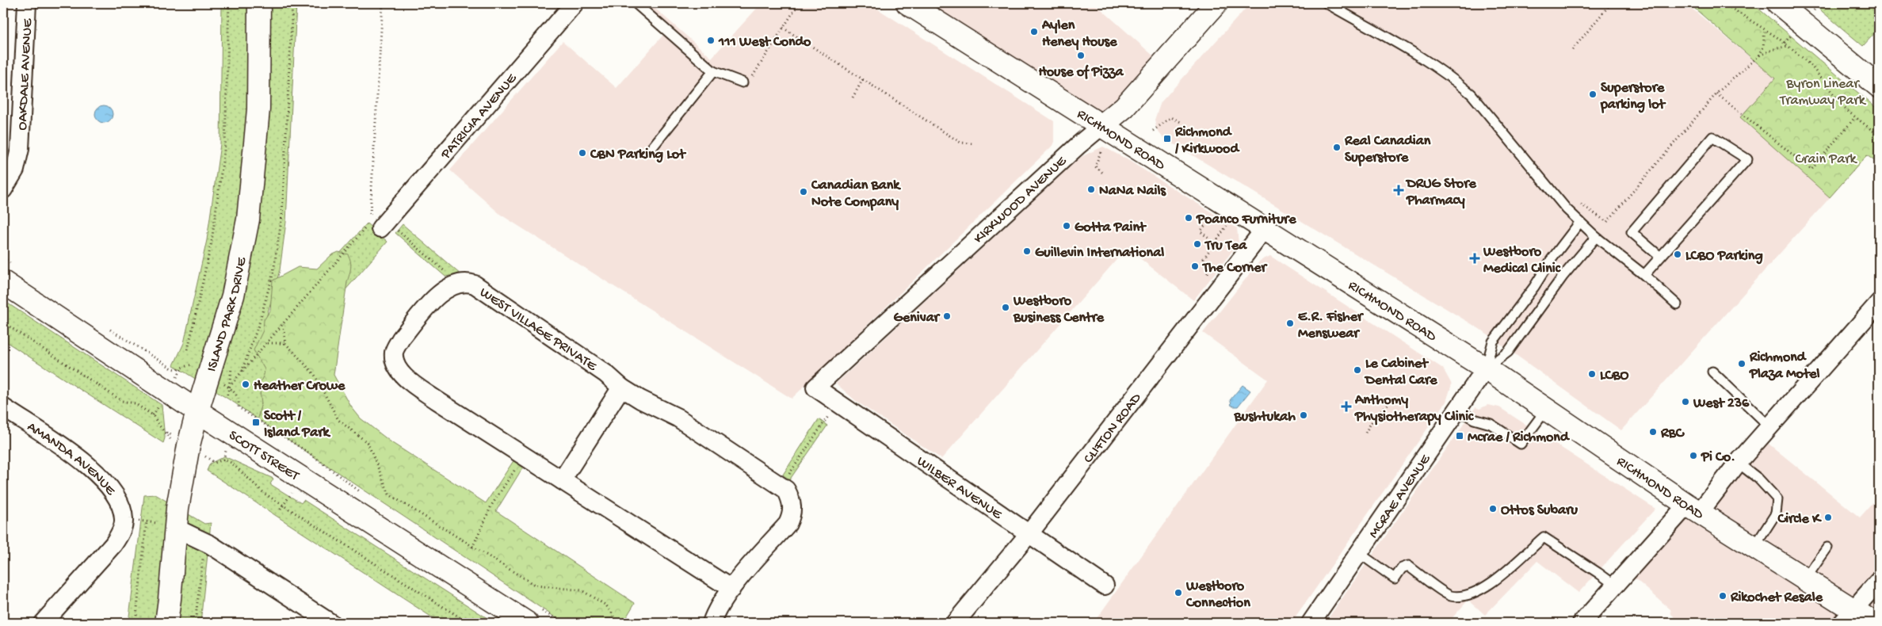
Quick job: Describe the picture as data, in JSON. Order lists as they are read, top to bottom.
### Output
{
  "streets": {
    "main road": [
      "RICHMOND ROAD",
      "KIRKWOOD AVENUE",
      "ISLAND PARK DRIVE",
      "SCOTT STREET"
    ],
    "street": [
      "OAKDALE AVENUE",
      "PATRICIA AVENUE",
      "WEST VILLAGE PRIVATE",
      "CLIFTON ROAD",
      "AMANDA AVENUE",
      "WILBER AVENUE",
      "MCRAE AVENUE"
    ]
  },
  "crossings": [
    ["RICHMOND ROAD", "KIRKWOOD AVENUE"],
    ["RICHMOND ROAD", "CLIFTON ROAD"],
    ["RICHMOND ROAD", "MCRAE AVENUE"],
    ["KIRKWOOD AVENUE", "WILBER AVENUE"],
    ["ISLAND PARK DRIVE", "SCOTT STREET"],
    ["CLIFTON ROAD", "WILBER AVENUE"]
  ],
  "parks": ["Byron Linear Tramway Park", "Crain Park"],
  "places": {
    "other": [
      "Aylen Heney House",
      "111 West Condo",
      "House of Pizza",
      "Superstore parking lot",
      "Real Canadian Superstore",
      "CBN Parking Lot",
      "NaNa Nails",
      "Canadian Bank Note Company",
      "Poanco Furniture",
      "Gotta Paint",
      "Tru Tea",
      "Guillevin International",
      "LCBO Parking",
      "The Corner",
      "Westboro Business Centre",
      "Genivar",
      "E.R. Fisher Menswear",
      "Richmond Plaza Motel",
      "Le Cabinet Dental Care",
      "LCBO",
      "Heather Crowe",
      "West 236",
      "Bushtukah",
      "RBC",
      "Pi Co.",
      "Ottos Subaru",
      "Circle K",
      "Westboro Connection",
      "Rikochet Resale"
    ],
    "transit": ["Richmond / Kirkwood", "Scott / Island Park", "Mcrae / Richmond"],
    "health": ["DRUG Store Pharmacy", "Westboro Medical Clinic", "Anthomy Physiotherapy Clinic"]
  }
}
